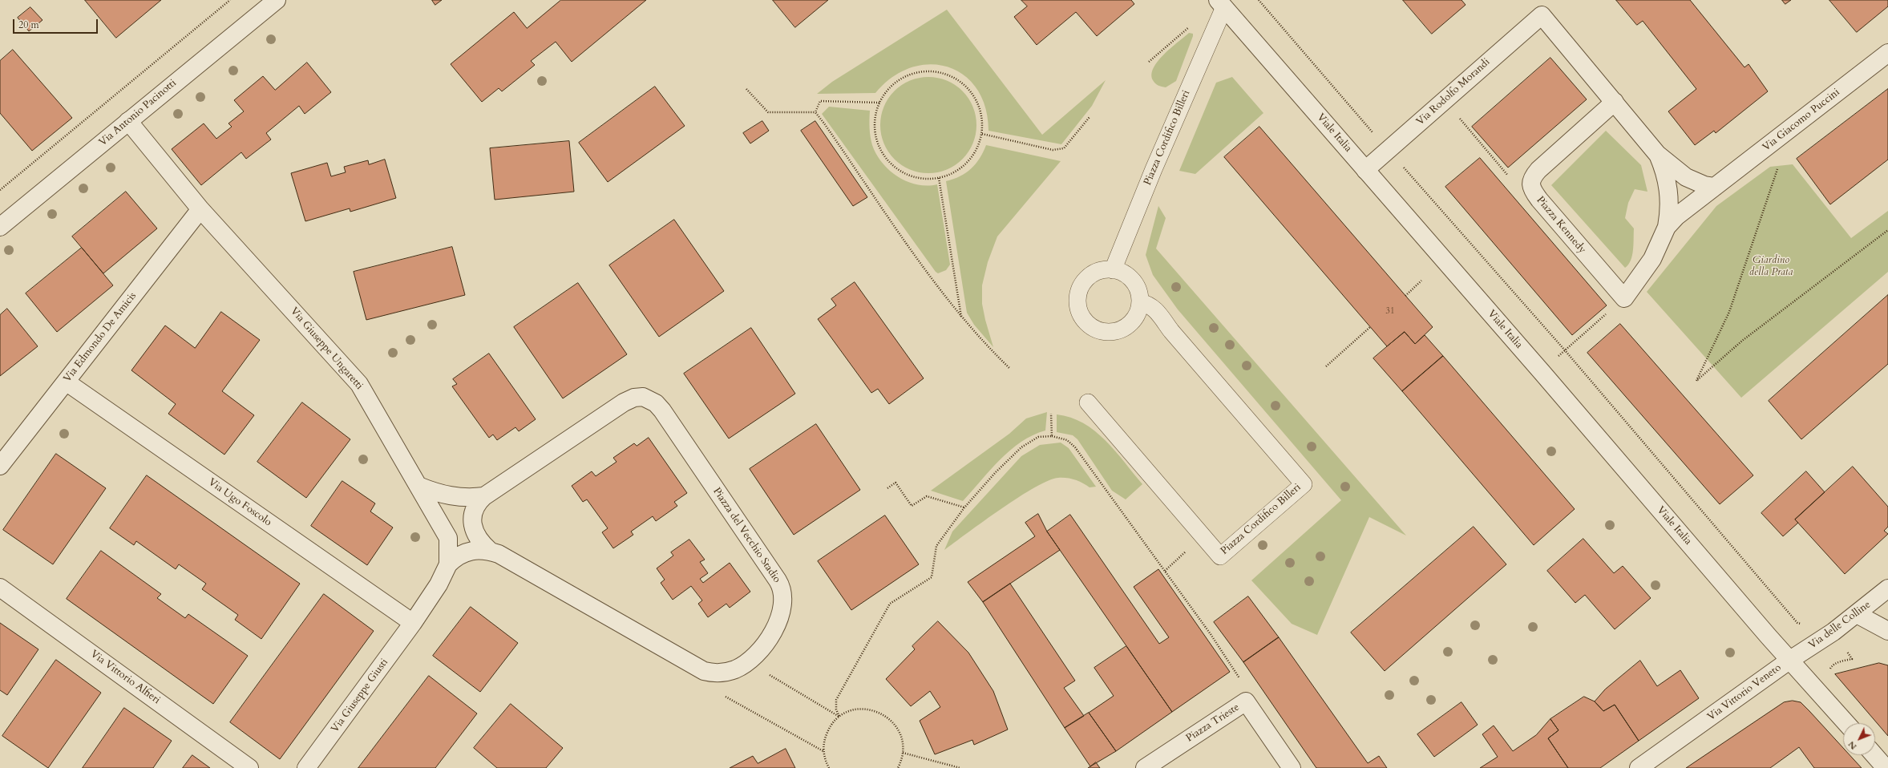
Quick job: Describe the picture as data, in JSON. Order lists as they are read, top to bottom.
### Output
{
  "streets": {
    "street": [
      "Via Rodolfo Morandi",
      "Via Antonio Pacinotti",
      "Via Giacomo Puccini",
      "Viale Italia",
      "Piazza Kennedy",
      "Via Edmondo De Amicis",
      "Via Giuseppe Ungaretti",
      "Via Ugo Foscolo",
      "Piazza del Vecchio Stadio",
      "Via delle Colline",
      "Via Vittorio Alfieri",
      "Via Vittorio Veneto",
      "Via Giuseppe Giusti",
      "Piazza Trieste"
    ],
    "lane": ["Piazza Cordifico Billeri"]
  },
  "crossings": [
    ["Via Rodolfo Morandi", "Viale Italia"],
    ["Via Rodolfo Morandi", "Piazza Kennedy"],
    ["Via Antonio Pacinotti", "Via Giuseppe Ungaretti"],
    ["Viale Italia", "Piazza Cordifico Billeri"],
    ["Viale Italia", "Via delle Colline"],
    ["Viale Italia", "Via Vittorio Veneto"],
    ["Via Edmondo De Amicis", "Via Giuseppe Ungaretti"],
    ["Via Edmondo De Amicis", "Via Ugo Foscolo"],
    ["Via Giuseppe Ungaretti", "Via Ugo Foscolo"],
    ["Via Giuseppe Ungaretti", "Piazza del Vecchio Stadio"],
    ["Via Giuseppe Ungaretti", "Via Giuseppe Giusti"],
    ["Via Ugo Foscolo", "Via Giuseppe Giusti"],
    ["Via delle Colline", "Via Vittorio Veneto"]
  ],
  "parks": ["Giardino della Prata"],
  "house_numbers": ["31"],
  "scale_bar": "20 m",
  "north": "bottom left"
}
